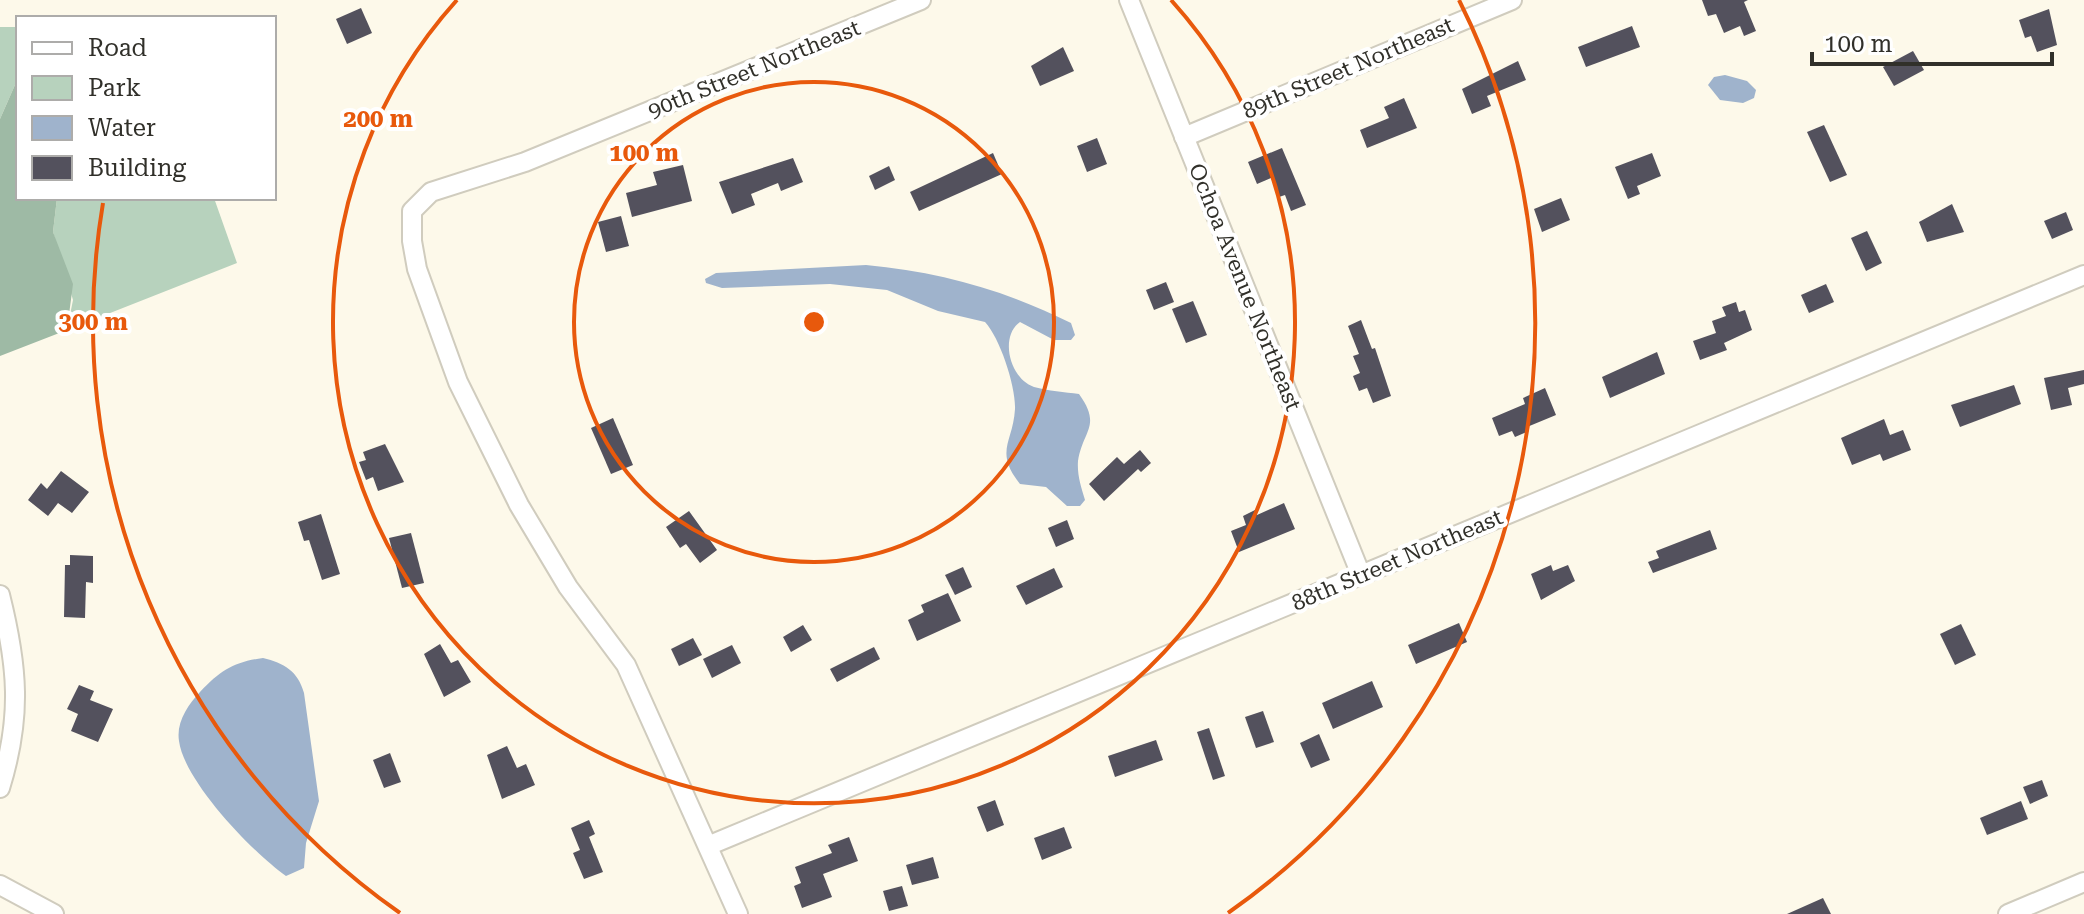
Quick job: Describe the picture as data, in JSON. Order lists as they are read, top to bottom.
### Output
{
  "streets": {
    "street": [
      "89th Street Northeast",
      "90th Street Northeast",
      "Ochoa Avenue Northeast",
      "88th Street Northeast"
    ]
  },
  "crossings": [
    ["89th Street Northeast", "Ochoa Avenue Northeast"],
    ["90th Street Northeast", "88th Street Northeast"],
    ["Ochoa Avenue Northeast", "88th Street Northeast"]
  ],
  "legend": [
    "Road",
    "Park",
    "Water",
    "Building"
  ],
  "scale_bar": "100 m",
  "rings": ["200 m", "100 m", "300 m"]
}
